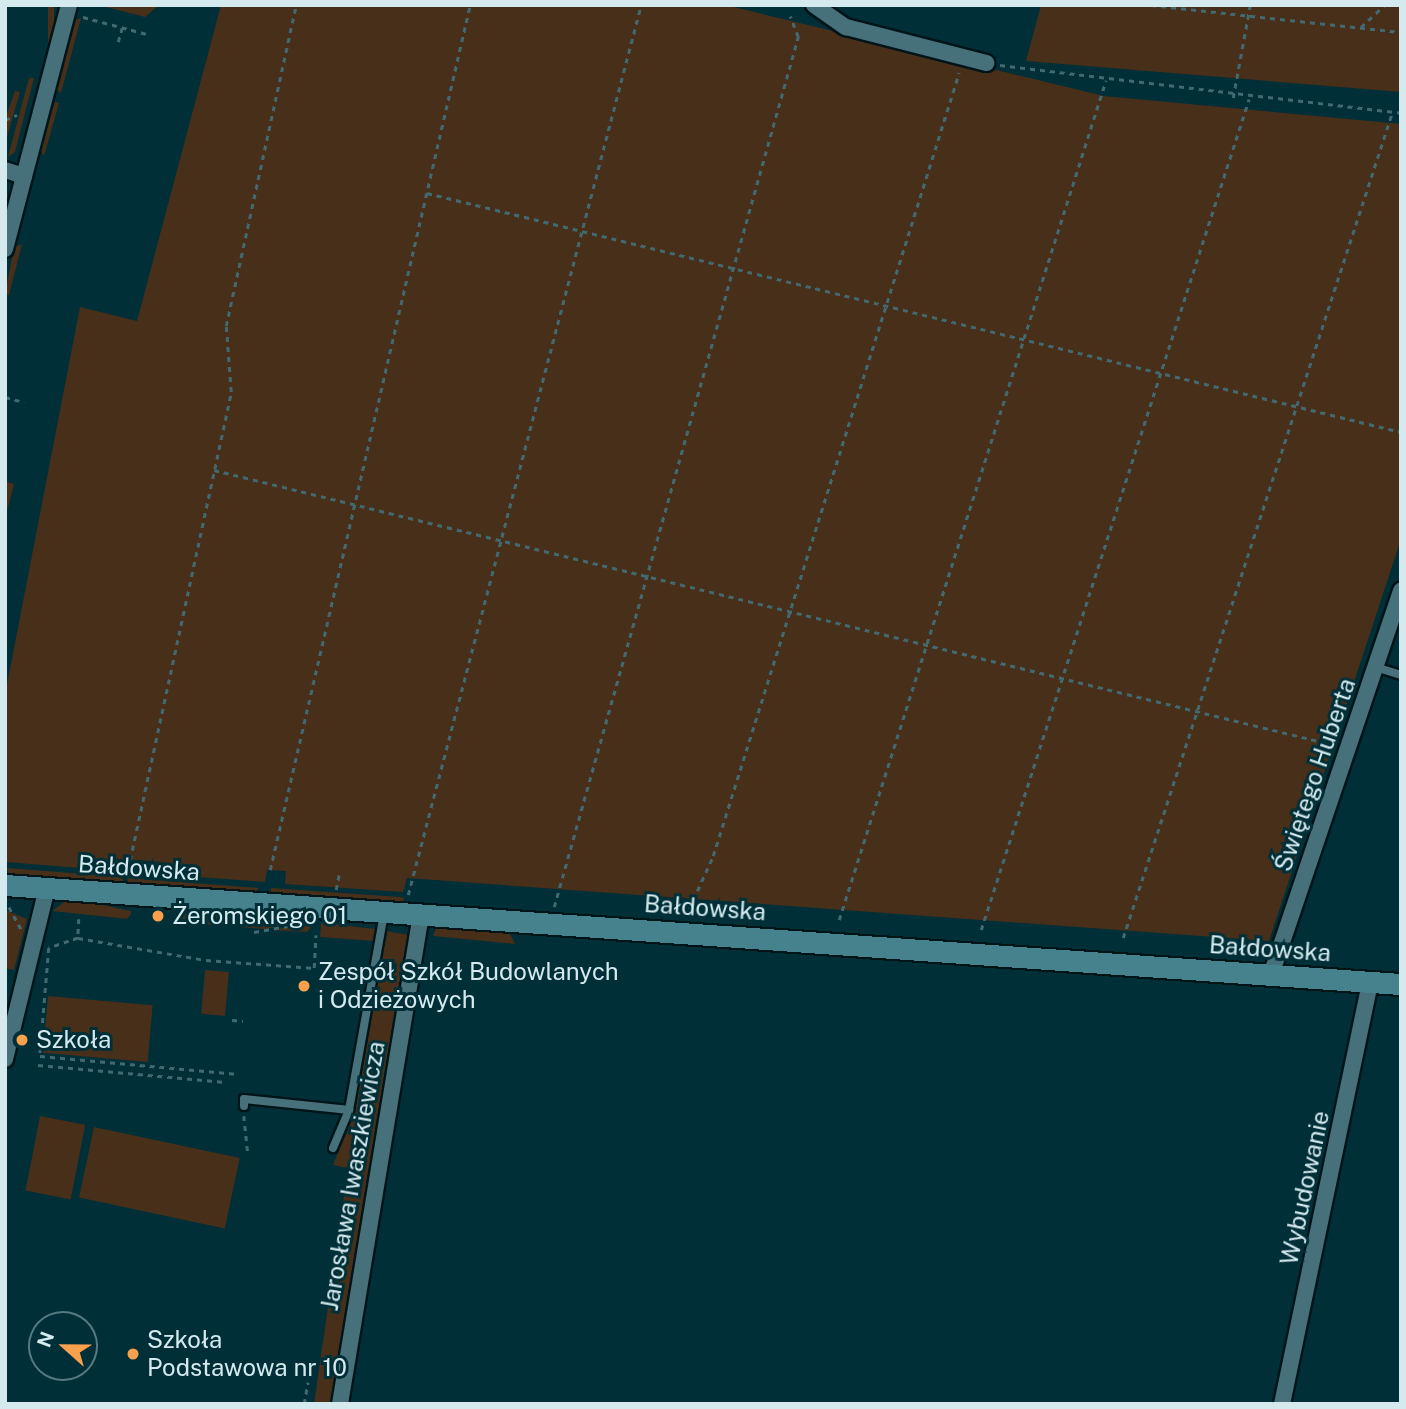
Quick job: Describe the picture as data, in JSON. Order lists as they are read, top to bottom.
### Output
{
  "streets": {
    "street": [
      "Świętego Huberta",
      "Bałdowska",
      "Jarosława Iwaszkiewicza",
      "Wybudowanie"
    ]
  },
  "crossings": [
    ["Świętego Huberta", "Bałdowska"],
    ["Bałdowska", "Jarosława Iwaszkiewicza"],
    ["Bałdowska", "Wybudowanie"]
  ],
  "places": [
    "Żeromskiego 01",
    "Zespół Szkół Budowlanych i Odzieżowych",
    "Szkoła",
    "Szkoła Podstawowa nr 10"
  ],
  "north": "left"
}
